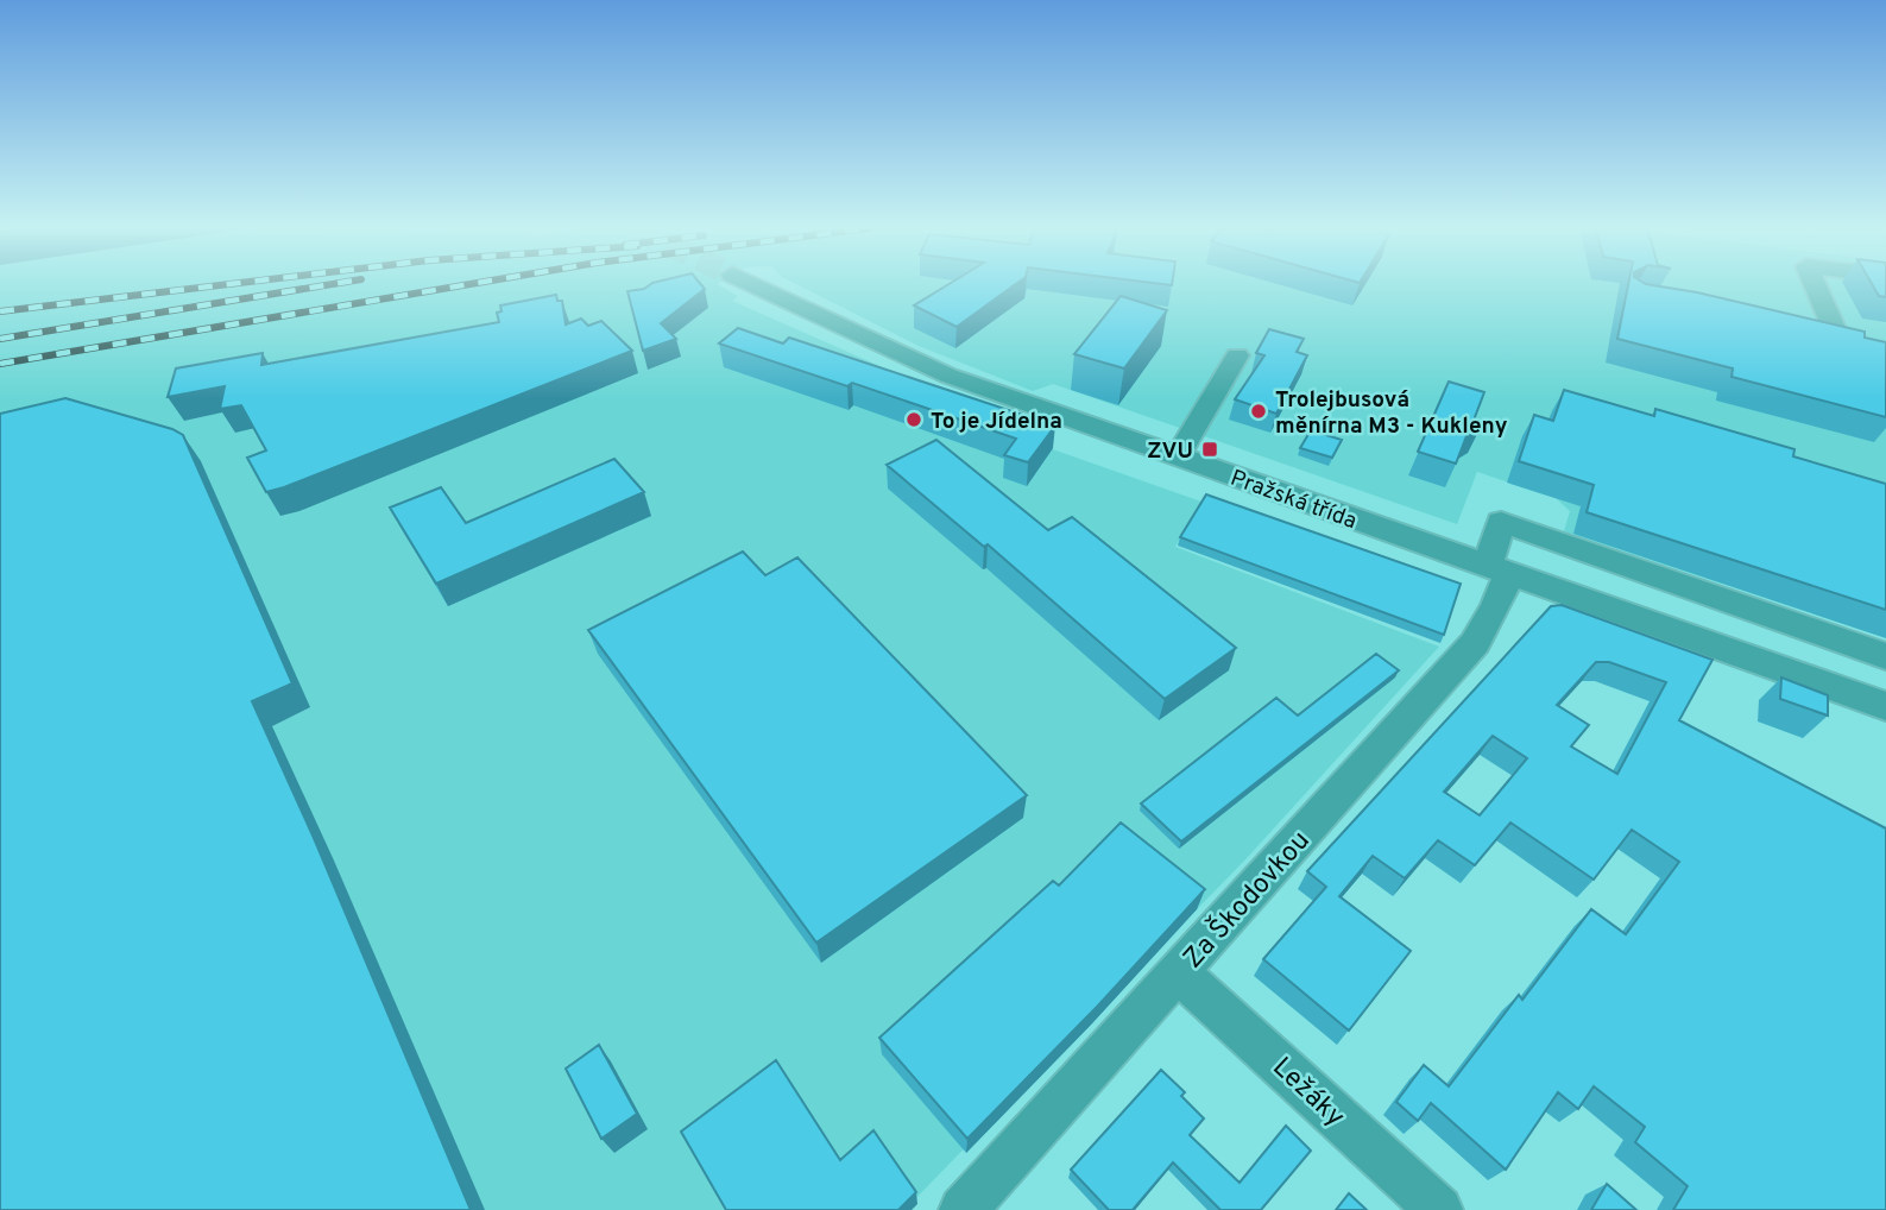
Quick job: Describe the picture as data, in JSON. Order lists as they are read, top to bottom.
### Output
{
  "streets": {
    "street": ["Pražská třída", "Za Škodovkou", "Ležáky"]
  },
  "crossings": [
    ["Pražská třída", "Za Škodovkou"],
    ["Za Škodovkou", "Ležáky"]
  ],
  "places": {
    "other": ["Trolejbusová měnírna M3 - Kukleny", "To je Jídelna"],
    "transit": ["ZVU"]
  }
}
